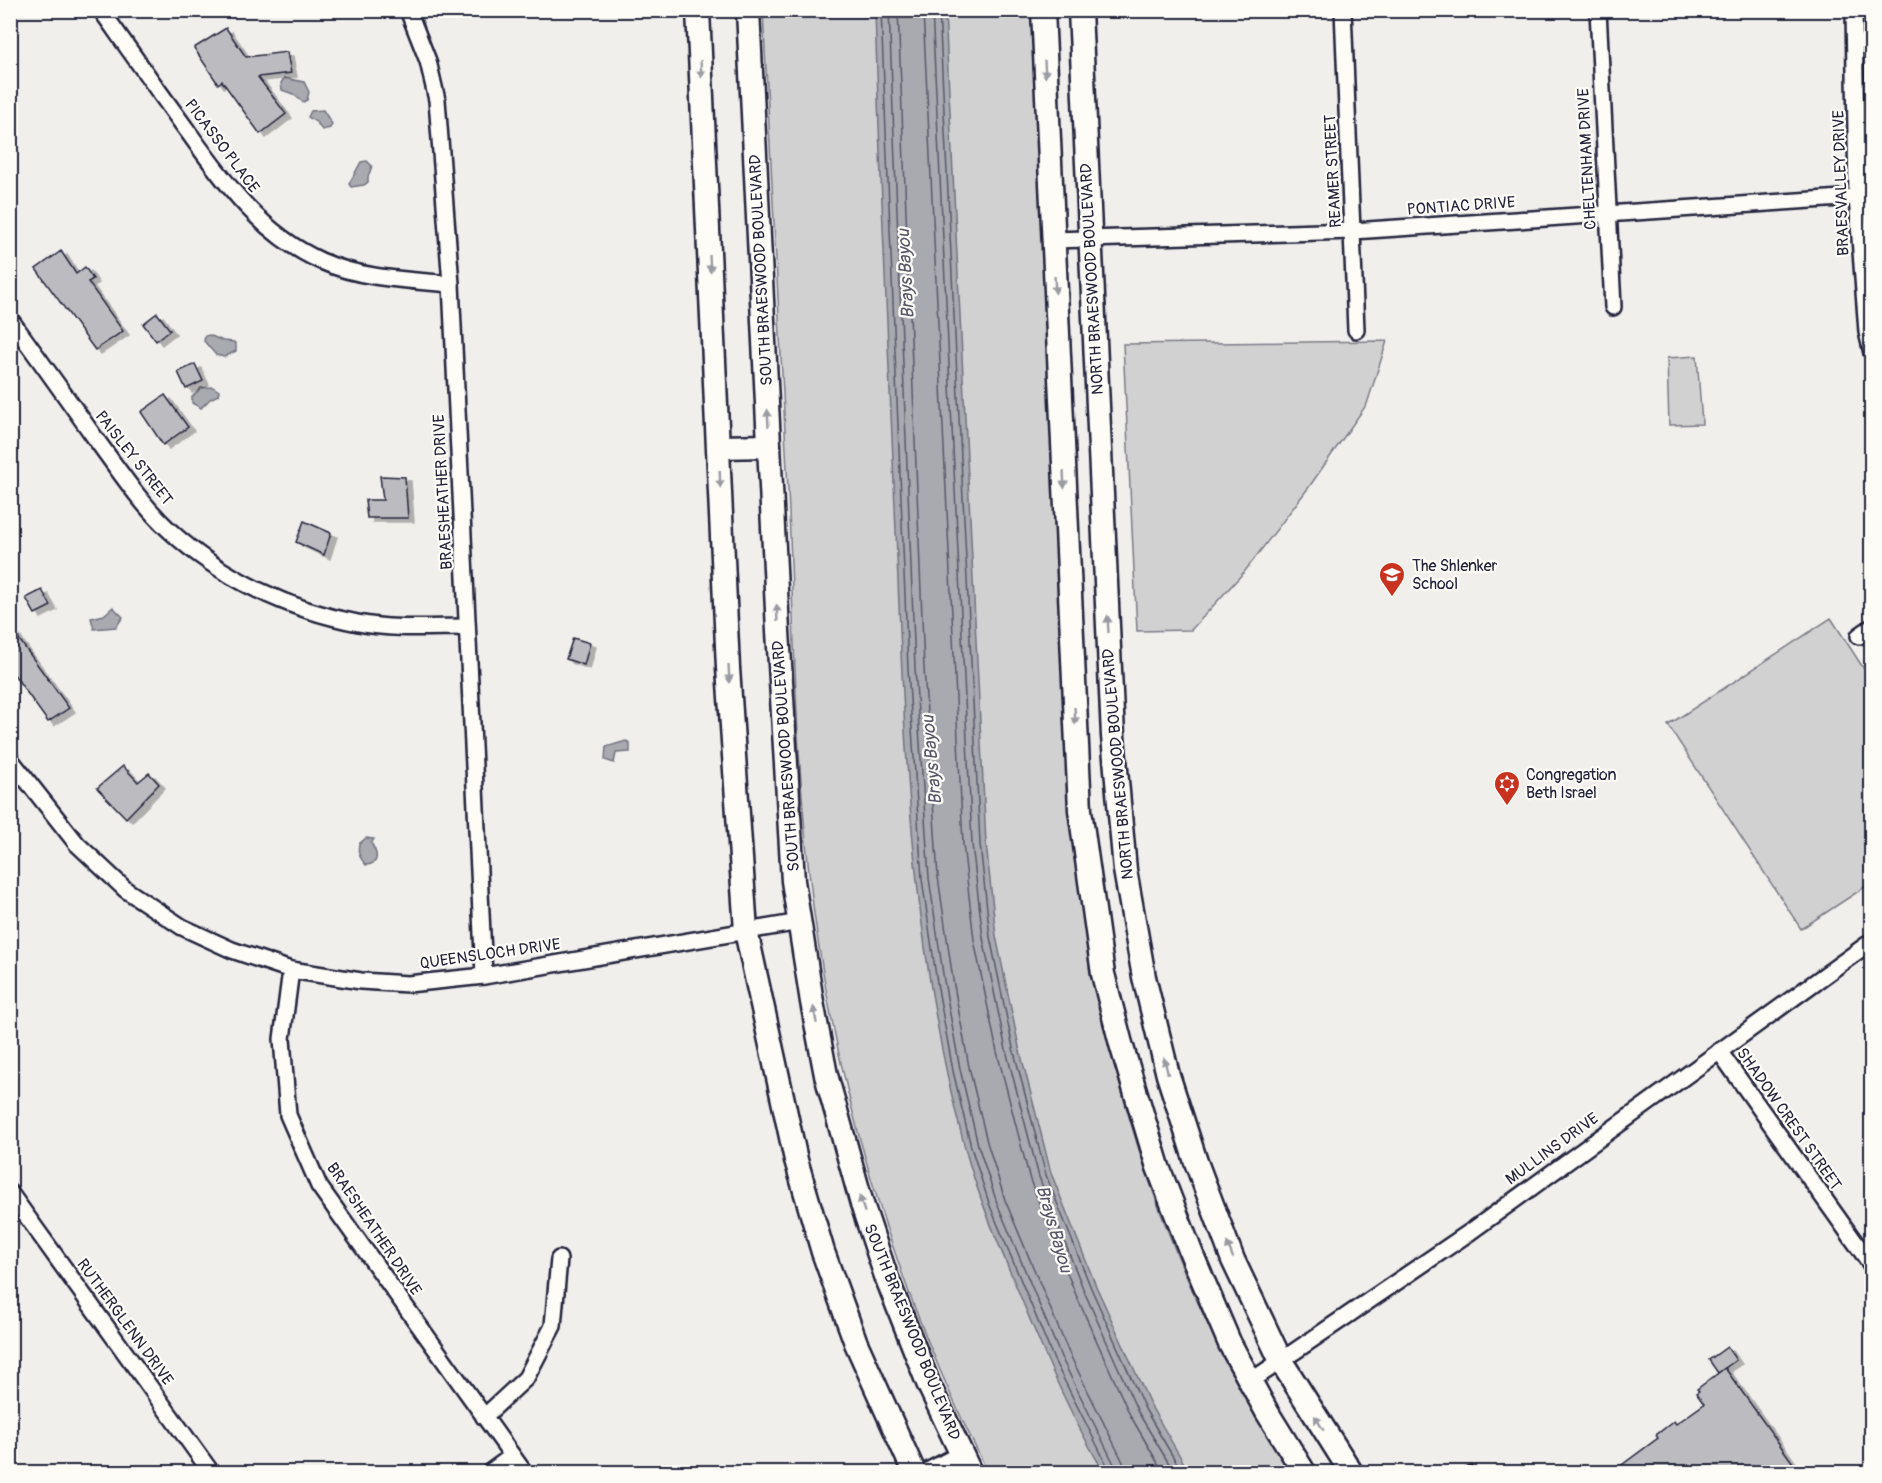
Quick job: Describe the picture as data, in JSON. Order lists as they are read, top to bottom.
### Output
{
  "streets": {
    "main road": ["SOUTH BRAESWOOD BOULEVARD", "NORTH BRAESWOOD BOULEVARD"],
    "street": [
      "PICASSO PLACE",
      "CHELTENHAM DRIVE",
      "REAMER STREET",
      "BRAESVALLEY DRIVE",
      "PONTIAC DRIVE",
      "PAISLEY STREET",
      "BRAESHEATHER DRIVE",
      "QUEENSLOCH DRIVE",
      "SHADOW CREST STREET",
      "MULLINS DRIVE",
      "RUTHERGLENN DRIVE"
    ]
  },
  "crossings": [
    ["PICASSO PLACE", "BRAESHEATHER DRIVE"],
    ["CHELTENHAM DRIVE", "PONTIAC DRIVE"],
    ["REAMER STREET", "PONTIAC DRIVE"],
    ["BRAESVALLEY DRIVE", "PONTIAC DRIVE"],
    ["PONTIAC DRIVE", "NORTH BRAESWOOD BOULEVARD"],
    ["SOUTH BRAESWOOD BOULEVARD", "QUEENSLOCH DRIVE"],
    ["NORTH BRAESWOOD BOULEVARD", "MULLINS DRIVE"],
    ["PAISLEY STREET", "BRAESHEATHER DRIVE"],
    ["BRAESHEATHER DRIVE", "QUEENSLOCH DRIVE"],
    ["SHADOW CREST STREET", "MULLINS DRIVE"]
  ],
  "water": ["Brays Bayou"],
  "places": {
    "school or university": ["The Shlenker School"],
    "synagogue": ["Congregation Beth Israel"]
  }
}
